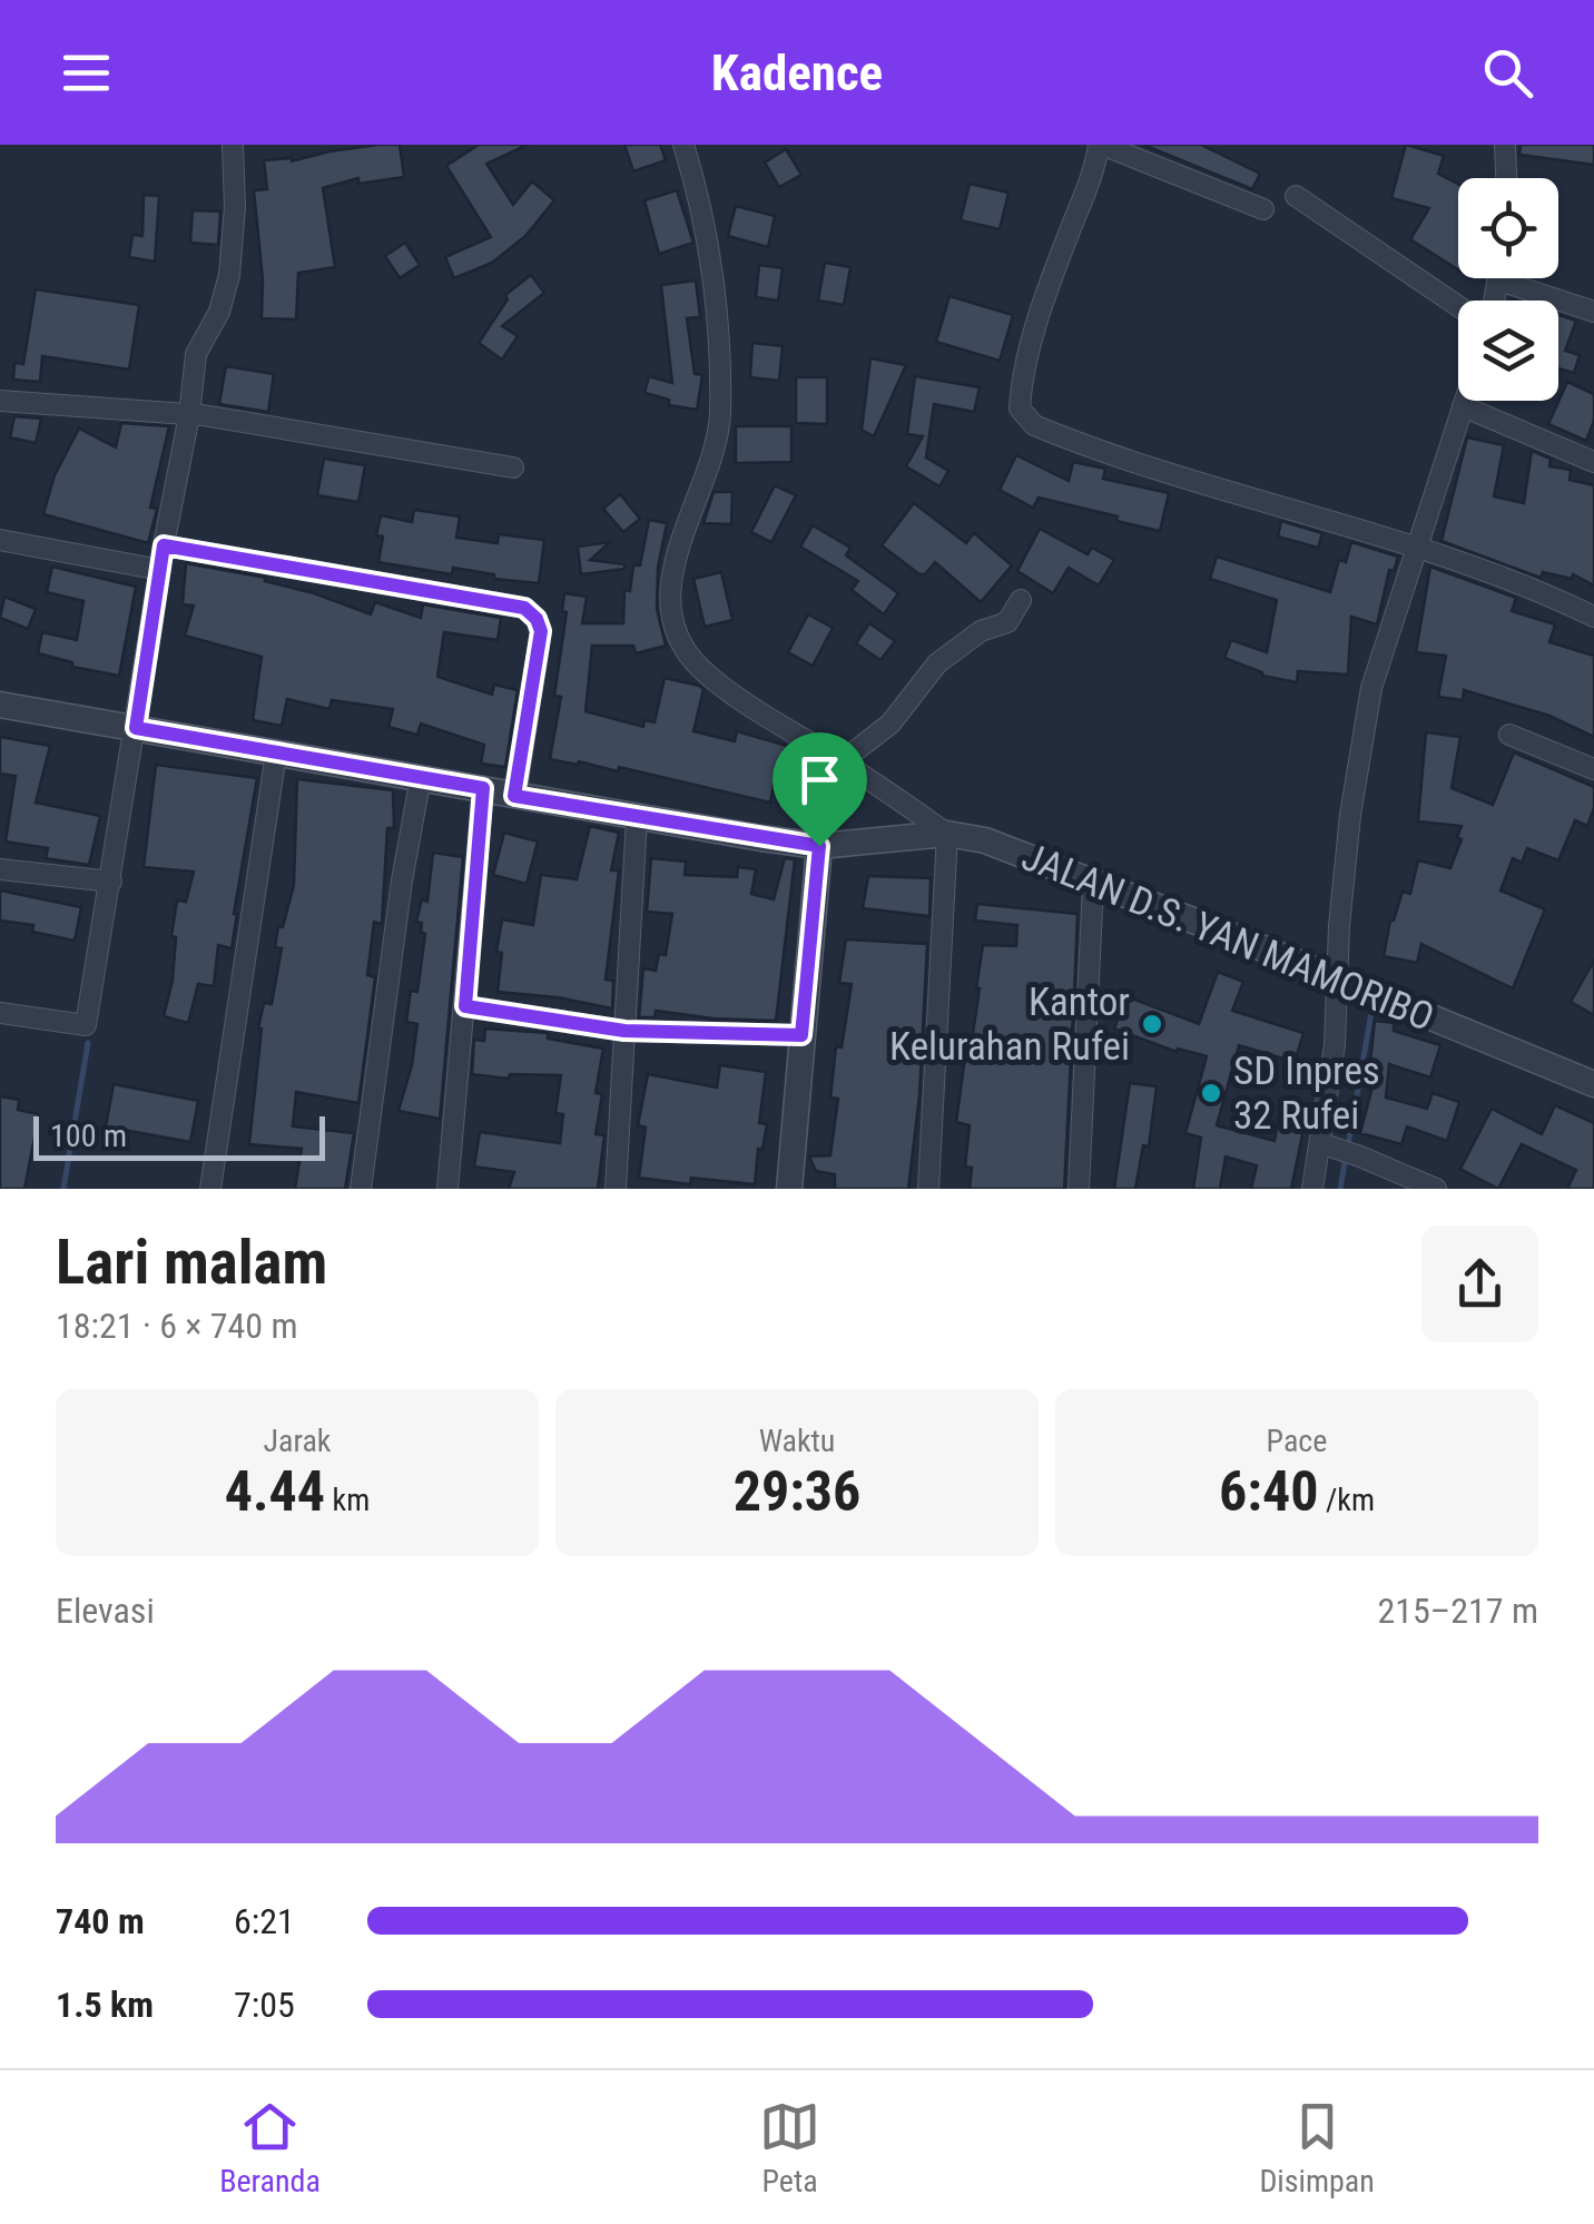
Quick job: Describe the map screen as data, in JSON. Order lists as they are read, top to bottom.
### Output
{
  "streets": {
    "street": ["JALAN D.S. YAN MAMORIBO"]
  },
  "places": ["Kantor Kelurahan Rufei", "SD Inpres 32 Rufei"],
  "scale_bar": "100 m",
  "page": {
    "header": "Kadence",
    "scale": "100 m",
    "heading": ["Lari malam", "18:21 · 6 × 740 m"],
    "stats": [
      ["Jarak", "4.44 km"],
      ["Waktu", "29:36"],
      ["Pace", "6:40 /km"]
    ],
    "chart": ["Elevasi", "215–217 m"],
    "list": [
      {
        "name": "740 m",
        "note": "6:21"
      },
      {
        "name": "1.5 km",
        "note": "7:05"
      }
    ],
    "tabs": ["Beranda", "Peta", "Disimpan"]
  }
}
